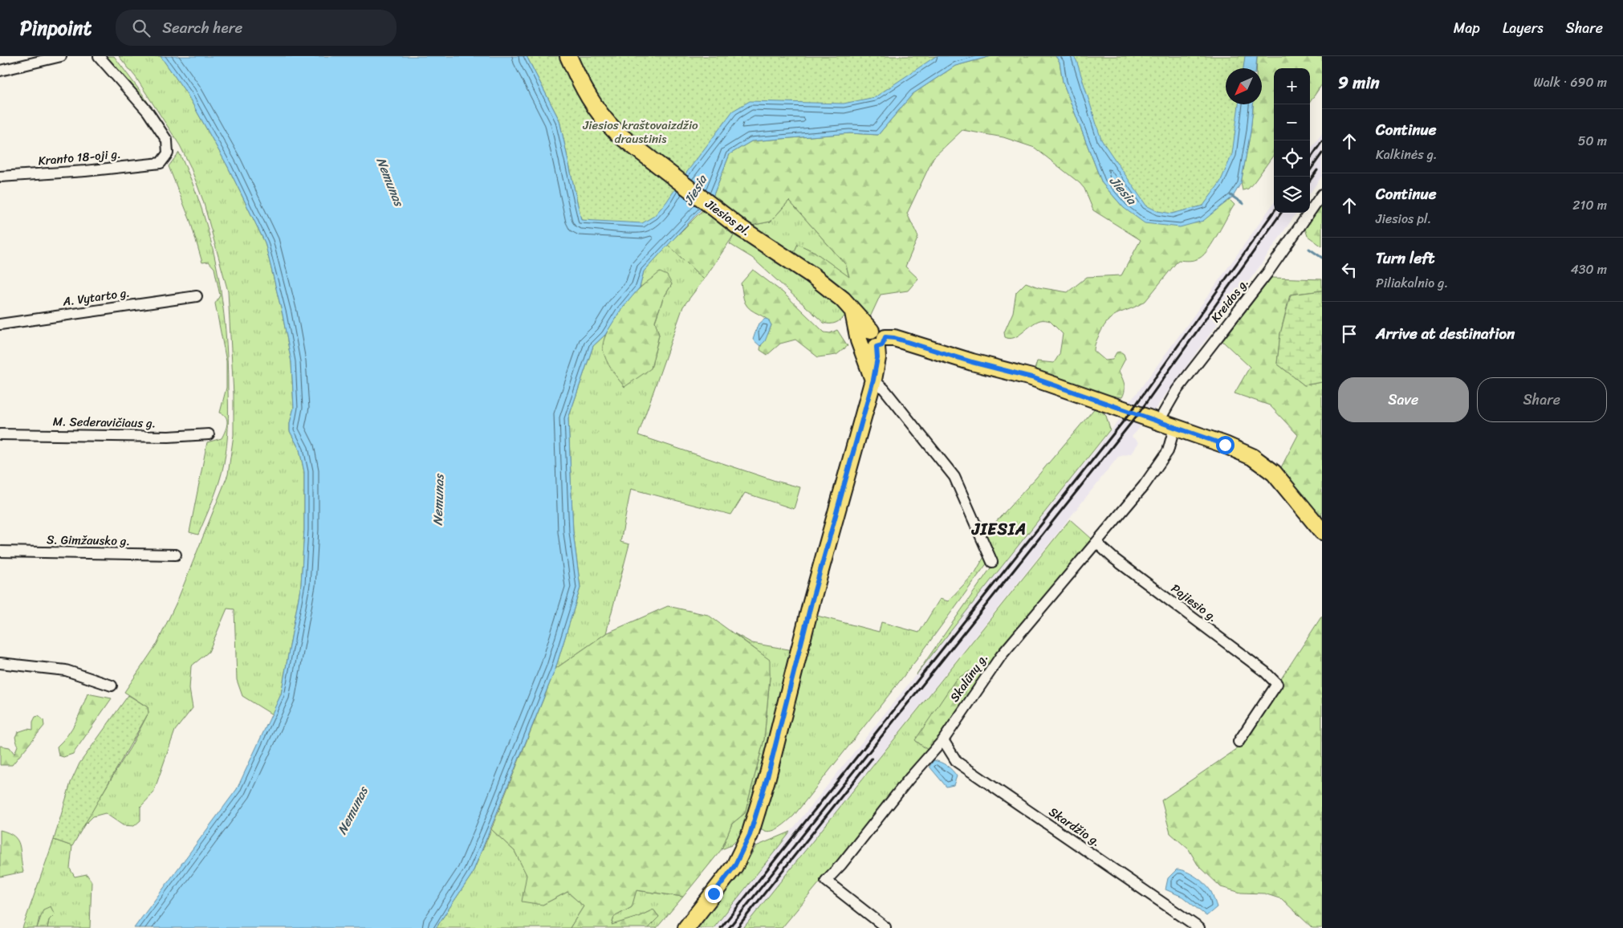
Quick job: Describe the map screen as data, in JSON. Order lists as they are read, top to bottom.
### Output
{
  "streets": {
    "main road": ["Jiesios pl."],
    "street": [
      "Kranto 18-oji g.",
      "A. Vytarto g.",
      "Kreidos g.",
      "M. Sederavičiaus g.",
      "S. Gimžausko g.",
      "Pajiesio g.",
      "Skalūnų g.",
      "Skardžio g."
    ]
  },
  "crossings": [
    ["Pajiesio g.", "Skalūnų g."],
    ["Skalūnų g.", "Skardžio g."]
  ],
  "districts": ["JIESIA"],
  "water": ["Nemunas", "Jiesia"],
  "parks": ["Jiesios kraštovaizdžio draustinis"],
  "north": "bottom left",
  "page": {
    "header": "Pinpoint",
    "search": "Search here",
    "nav": ["Map", "Layers", "Share"],
    "heading": ["9 min", "Walk · 690 m"],
    "map_buttons": ["+", "−"],
    "list": [
      ["Continue", "Kalkinės g.", "50 m"],
      ["Continue", "Jiesios pl.", "210 m"],
      ["Turn left", "Piliakalnio g.", "430 m"],
      "Arrive at destination"
    ],
    "buttons": ["Save", "Share"]
  }
}
